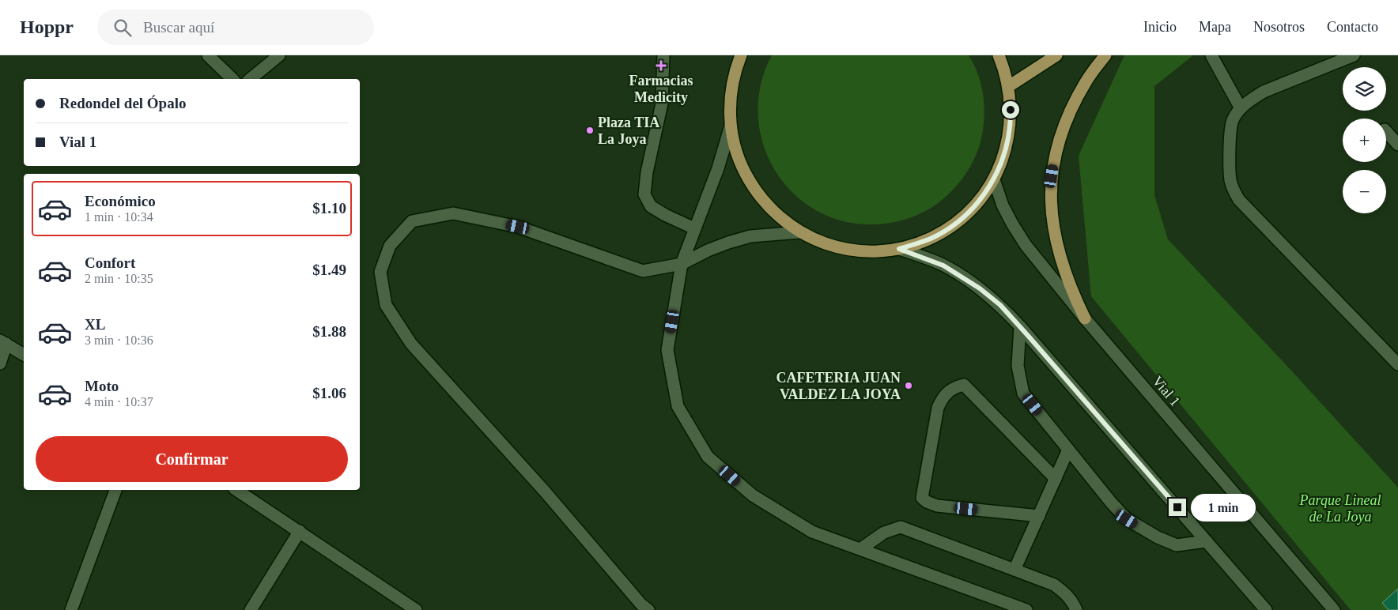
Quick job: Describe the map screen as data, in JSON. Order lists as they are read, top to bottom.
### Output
{
  "streets": {
    "street": ["Vial 1"]
  },
  "parks": ["Parque Lineal de La Joya"],
  "places": {
    "health": ["Farmacias Medicity"],
    "other": ["Plaza TIA La Joya", "CAFETERIA JUAN VALDEZ LA JOYA"]
  },
  "page": {
    "header": "Hoppr",
    "search": "Buscar aquí",
    "nav": [
      "Inicio",
      "Mapa",
      "Nosotros",
      "Contacto"
    ],
    "map_buttons": ["+", "−"],
    "banner": ["Redondel del Ópalo", "Vial 1"],
    "list": [
      {
        "name": "Económico",
        "note": "1 min · 10:34",
        "value": "$1.10"
      },
      {
        "name": "Confort",
        "note": "2 min · 10:35",
        "value": "$1.49"
      },
      {
        "name": "XL",
        "note": "3 min · 10:36",
        "value": "$1.88"
      },
      {
        "name": "Moto",
        "note": "4 min · 10:37",
        "value": "$1.06"
      }
    ],
    "buttons": "Confirmar",
    "bubble": "1 min"
  }
}
